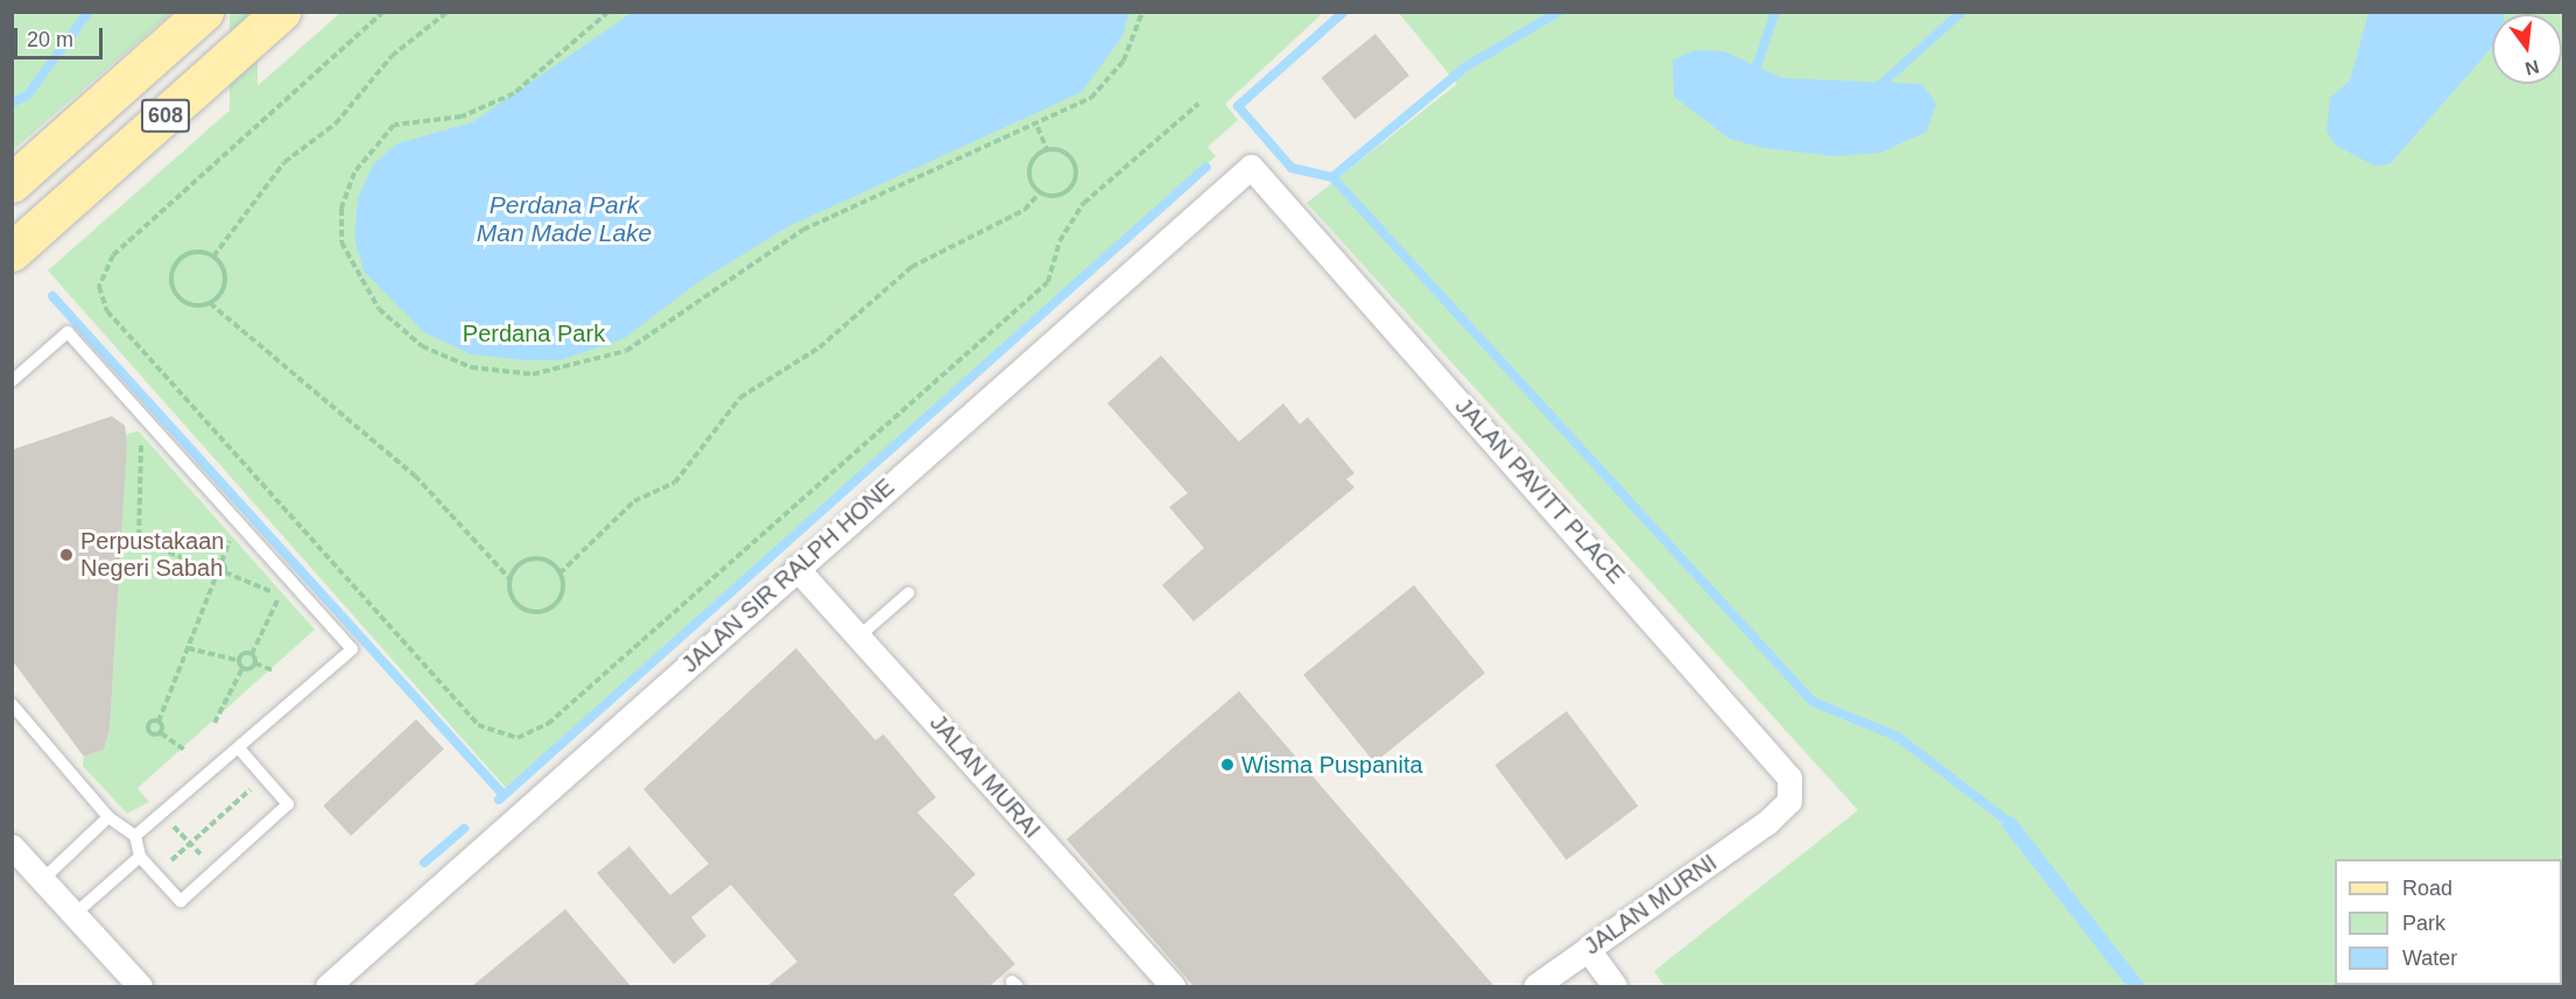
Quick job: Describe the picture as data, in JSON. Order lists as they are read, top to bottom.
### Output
{
  "streets": {
    "main road": ["608"],
    "street": [
      "JALAN PAVITT PLACE",
      "JALAN SIR RALPH HONE",
      "JALAN MURAI",
      "JALAN MURNI"
    ]
  },
  "crossings": [
    ["JALAN PAVITT PLACE", "JALAN SIR RALPH HONE"],
    ["JALAN PAVITT PLACE", "JALAN MURNI"],
    ["JALAN SIR RALPH HONE", "JALAN MURAI"]
  ],
  "water": ["Perdana Park Man Made Lake"],
  "parks": ["Perdana Park"],
  "places": ["Perpustakaan Negeri Sabah", "Wisma Puspanita"],
  "legend": ["Road", "Park", "Water"],
  "scale_bar": "20 m",
  "north": "bottom"
}
